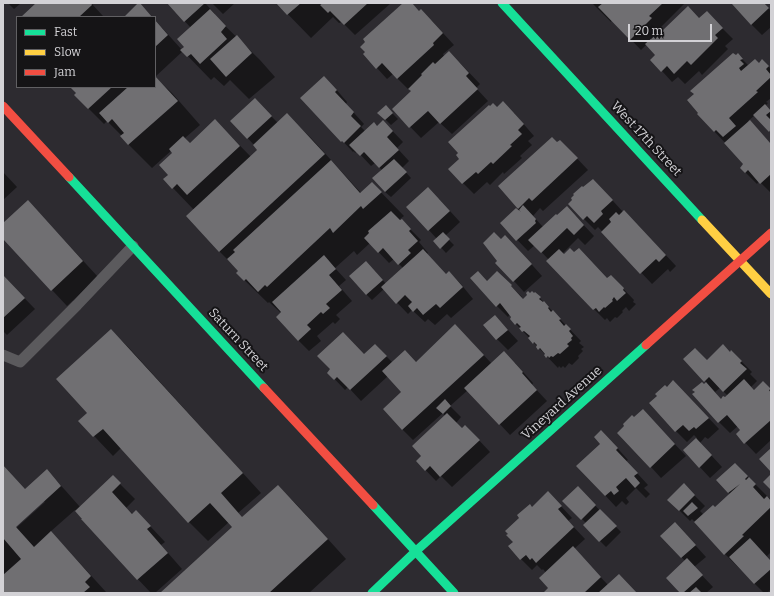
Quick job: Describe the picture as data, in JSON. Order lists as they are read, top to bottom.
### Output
{
  "streets": {
    "street": ["West 17th Street", "Saturn Street", "Vineyard Avenue"]
  },
  "crossings": [
    ["West 17th Street", "Vineyard Avenue"],
    ["Saturn Street", "Vineyard Avenue"]
  ],
  "legend": ["Fast", "Slow", "Jam"],
  "scale_bar": "20 m"
}
